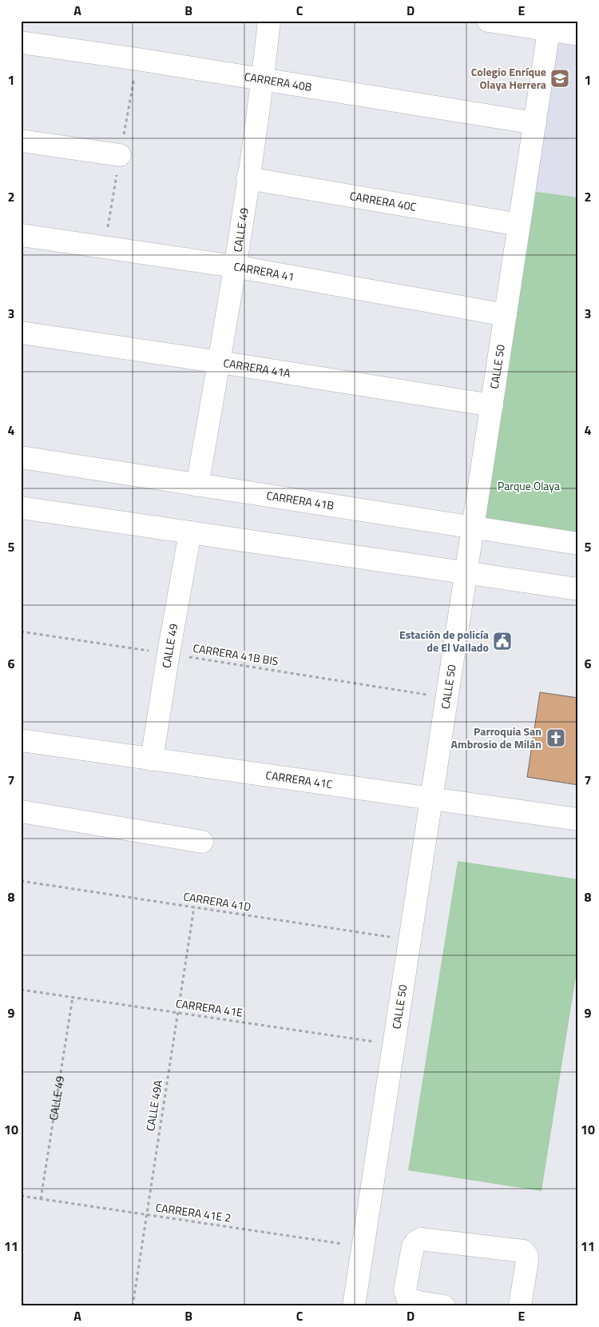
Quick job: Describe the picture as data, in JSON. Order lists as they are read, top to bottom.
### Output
{
  "streets": {
    "street": [
      "CARRERA 40B",
      "CARRERA 40C",
      "CALLE 49",
      "CARRERA 41",
      "CALLE 50",
      "CARRERA 41A",
      "CARRERA 41B",
      "CARRERA 41C"
    ],
    "path": [
      "CARRERA 41B BIS",
      "CARRERA 41D",
      "CARRERA 41E",
      "CALLE 49A",
      "CARRERA 41E 2"
    ]
  },
  "crossings": [
    ["CARRERA 40B", "CALLE 49"],
    ["CARRERA 40B", "CALLE 50"],
    ["CARRERA 40C", "CALLE 49"],
    ["CARRERA 40C", "CALLE 50"],
    ["CALLE 49", "CARRERA 41"],
    ["CALLE 49", "CARRERA 41A"],
    ["CALLE 49", "CARRERA 41B"],
    ["CALLE 49", "CARRERA 41B BIS"],
    ["CALLE 49", "CARRERA 41C"],
    ["CALLE 49", "CARRERA 41E"],
    ["CALLE 49", "CARRERA 41E 2"],
    ["CARRERA 41", "CALLE 50"],
    ["CALLE 50", "CARRERA 41A"],
    ["CALLE 50", "CARRERA 41B"],
    ["CALLE 50", "CARRERA 41B BIS"],
    ["CALLE 50", "CARRERA 41C"],
    ["CALLE 50", "CARRERA 41D"],
    ["CALLE 50", "CARRERA 41E"],
    ["CALLE 50", "CARRERA 41E 2"],
    ["CARRERA 41D", "CALLE 49A"],
    ["CARRERA 41E", "CALLE 49A"],
    ["CALLE 49A", "CARRERA 41E 2"]
  ],
  "parks": ["Parque Olaya"],
  "places": {
    "school or university": ["Colegio Enríque Olaya Herrera"],
    "public building": ["Estación de policía de El Vallado"],
    "church": ["Parroquia San Ambrosio de Milán"]
  },
  "grid": {
    "columns": [
      "A",
      "B",
      "C",
      "D",
      "E"
    ],
    "rows": [
      "1",
      "2",
      "3",
      "4",
      "5",
      "6",
      "7",
      "8",
      "9",
      "10",
      "11"
    ]
  }
}
